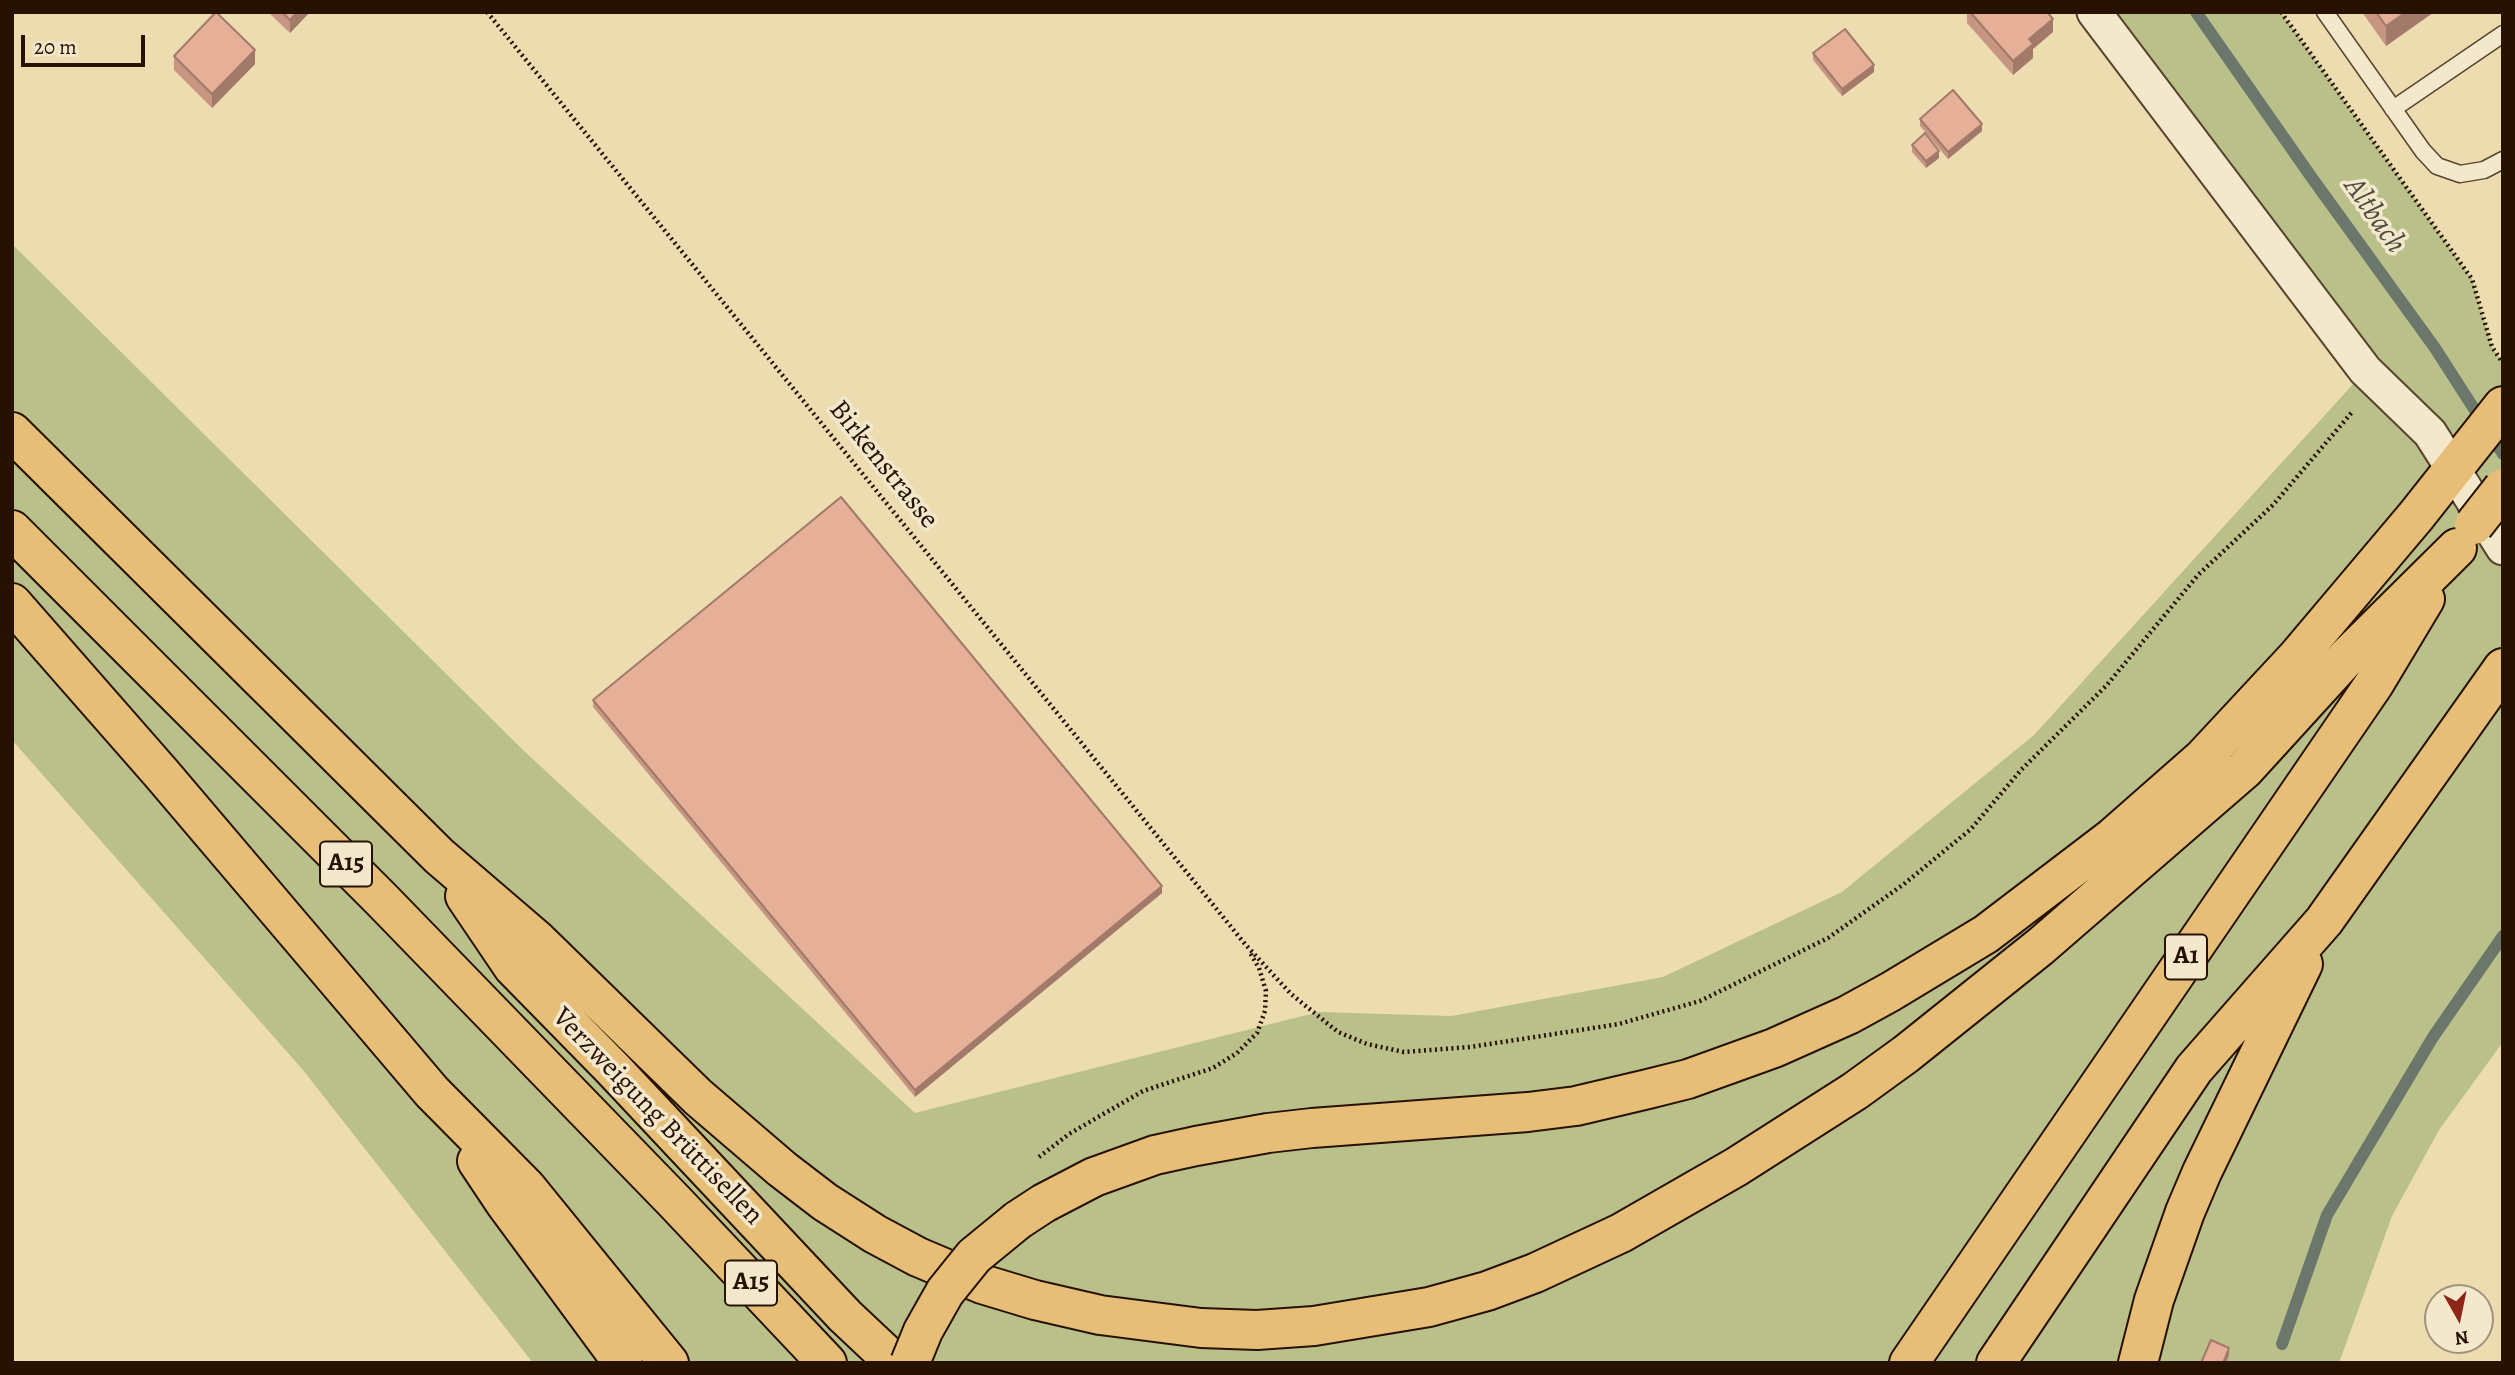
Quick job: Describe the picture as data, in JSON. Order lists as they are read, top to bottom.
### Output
{
  "streets": {
    "highway": ["A15", "A1", "Verzweigung Brüttisellen"],
    "path": ["Birkenstrasse"]
  },
  "crossings": [
    ["A15", "Verzweigung Brüttisellen"]
  ],
  "water": ["Altbach"],
  "scale_bar": "20 m",
  "north": "bottom"
}
